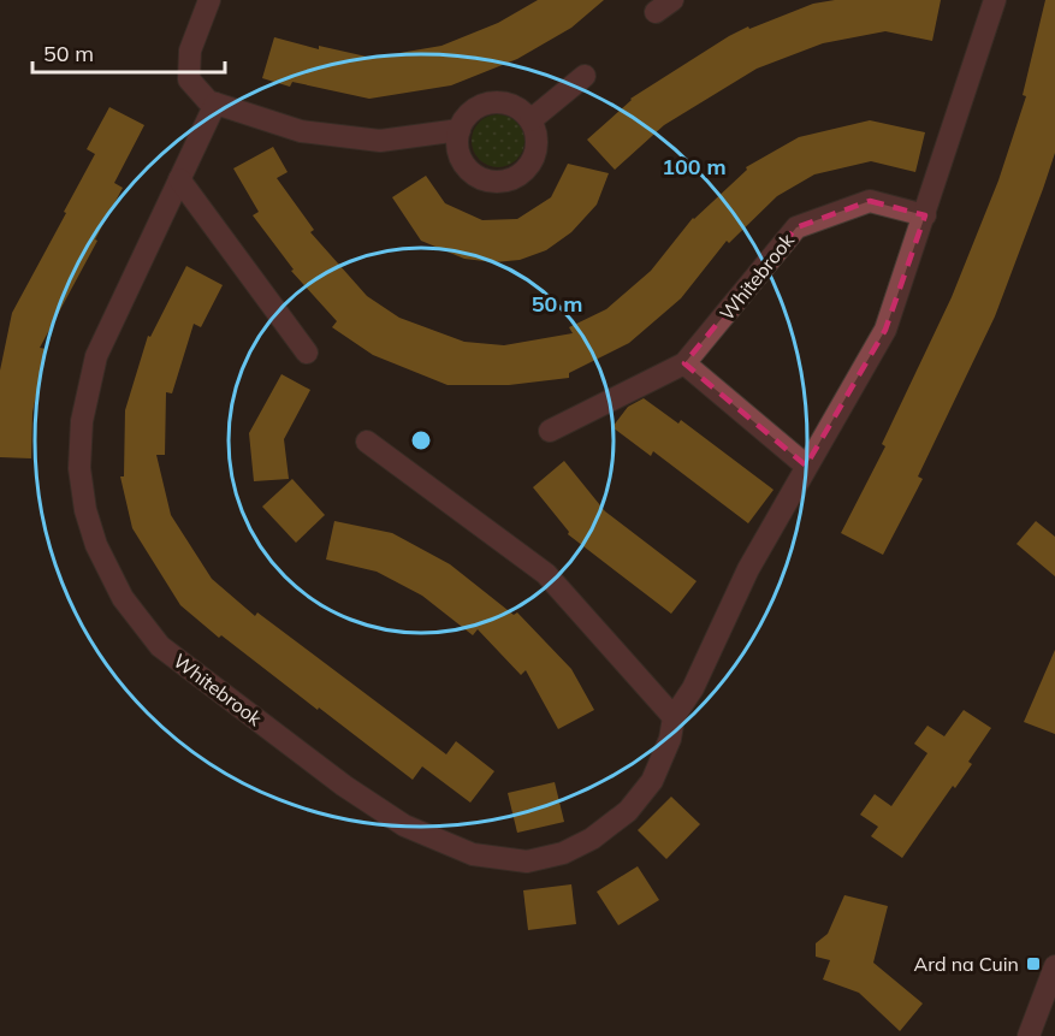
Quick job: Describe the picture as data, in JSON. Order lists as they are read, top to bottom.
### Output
{
  "streets": {
    "street": ["Whitebrook"]
  },
  "places": {
    "transit": ["Ard na Cuin"]
  },
  "scale_bar": "50 m",
  "rings": ["100 m", "50 m"]
}
